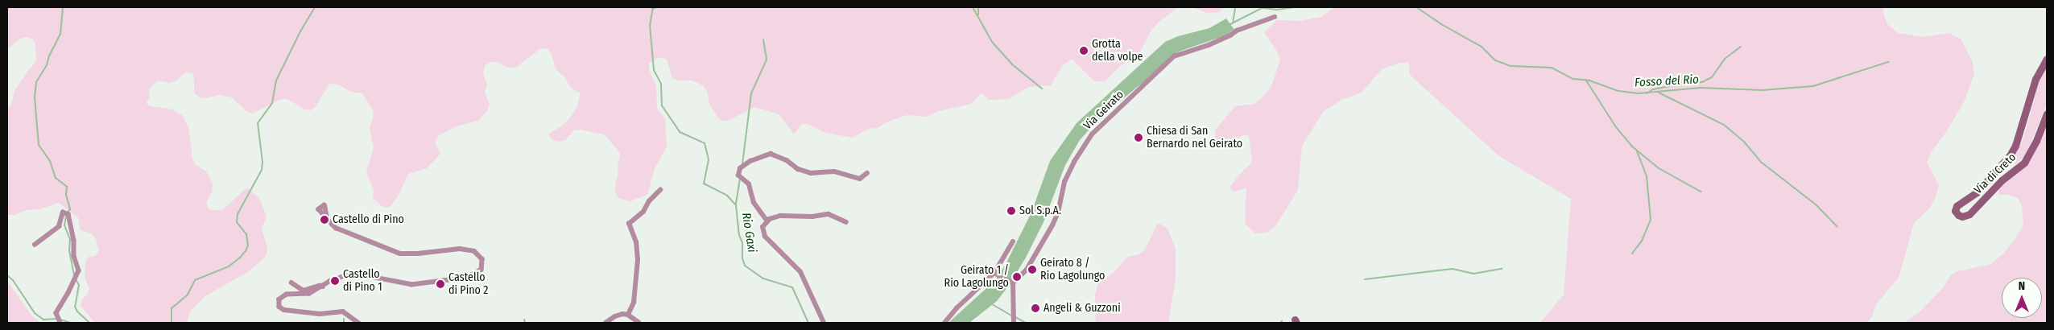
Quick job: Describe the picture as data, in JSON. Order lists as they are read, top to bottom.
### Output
{
  "streets": {
    "main road": ["Via di Creto"],
    "street": ["Via Geirato"]
  },
  "water": ["Fosso del Rio", "Rio Gaxi"],
  "places": [
    "Grotta della volpe",
    "Chiesa di San Bernardo nel Geirato",
    "Sol S.p.A.",
    "Castello di Pino",
    "Geirato 8 / Rio Lagolungo",
    "Geirato 1 / Rio Lagolungo",
    "Castello di Pino 1",
    "Castello di Pino 2",
    "Angeli & Guzzoni"
  ],
  "north": "top"
}
